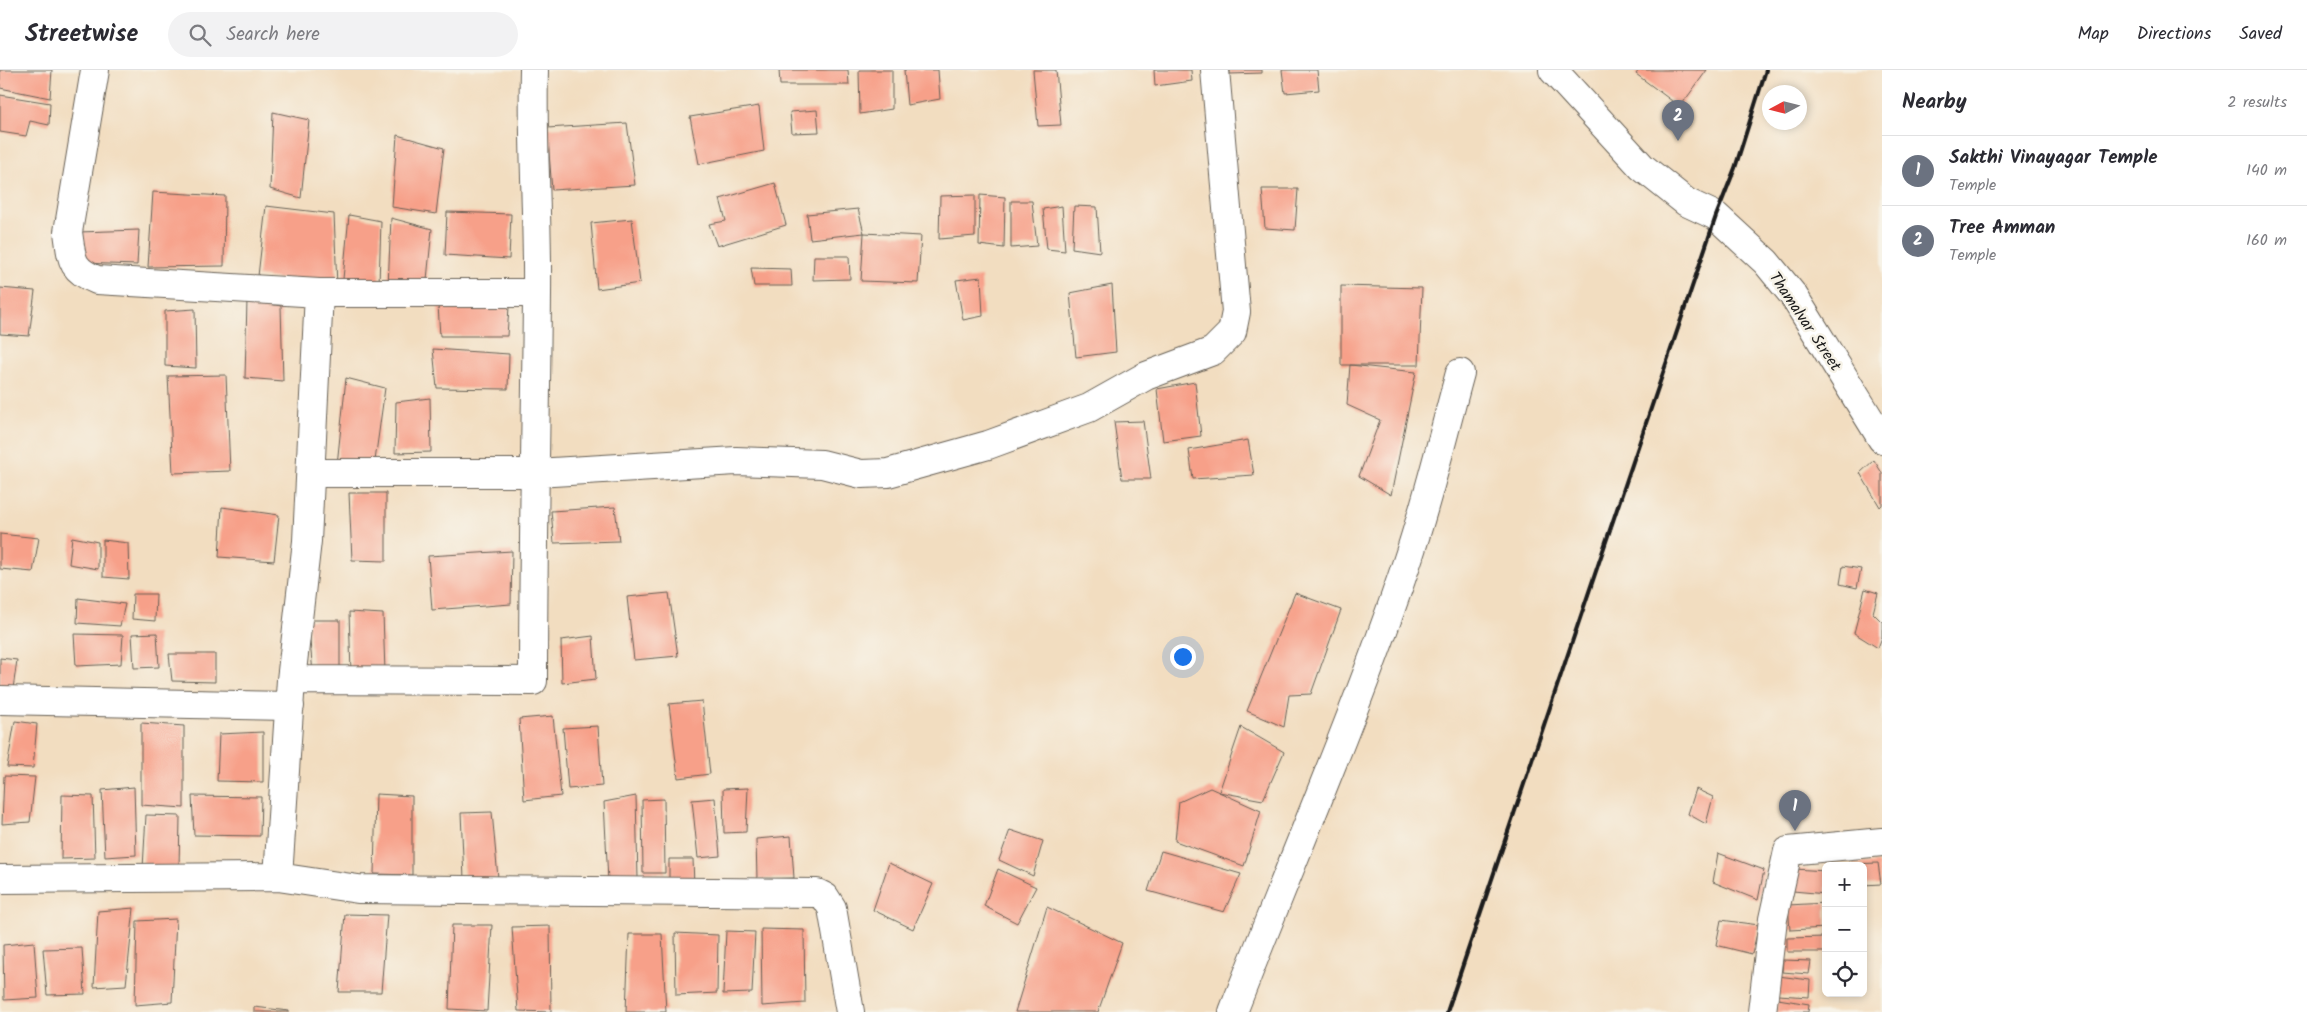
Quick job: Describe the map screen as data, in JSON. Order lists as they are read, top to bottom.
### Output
{
  "streets": {
    "street": ["Thamalvar Street"]
  },
  "north": "left",
  "page": {
    "header": "Streetwise",
    "search": "Search here",
    "nav": ["Map", "Directions", "Saved"],
    "heading": ["Nearby", "2 results"],
    "pins": ["2", "1"],
    "list": [
      {
        "mark": "1",
        "name": "Sakthi Vinayagar Temple",
        "note": "Temple",
        "value": "140 m"
      },
      {
        "mark": "2",
        "name": "Tree Amman",
        "note": "Temple",
        "value": "160 m"
      }
    ],
    "map_buttons": ["+", "−"]
  }
}
